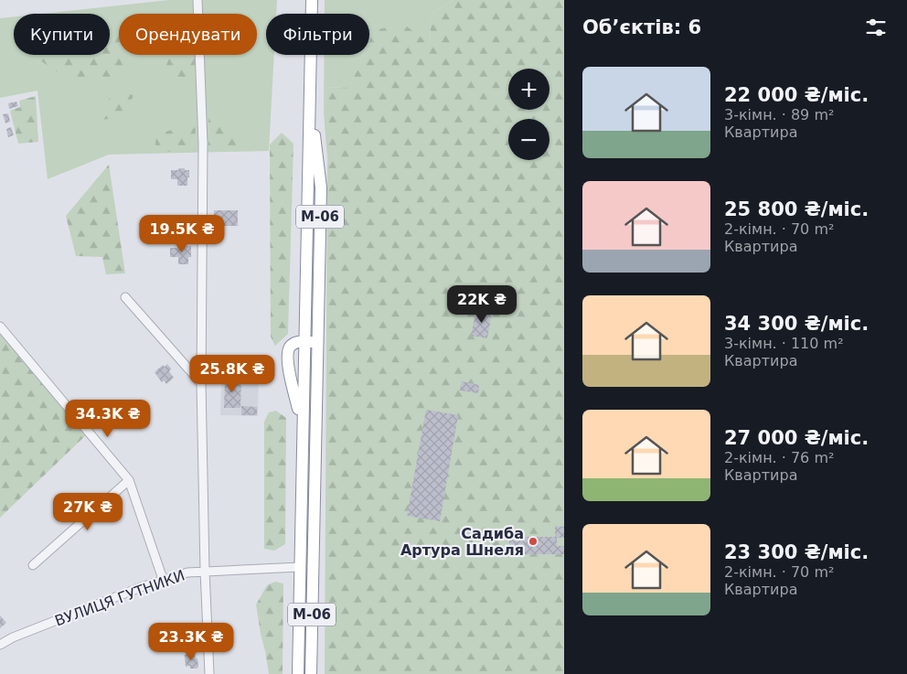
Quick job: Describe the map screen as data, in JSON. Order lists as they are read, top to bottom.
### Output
{
  "streets": {
    "highway": ["М-06"],
    "street": ["ВУЛИЦЯ ГУТНИКИ"]
  },
  "crossings": [
    ["М-06", "ВУЛИЦЯ ГУТНИКИ"]
  ],
  "places": ["Садиба Артура Шнеля"],
  "page": {
    "heading": "Об’єктів: 6",
    "chip": ["Купити", "Орендувати", "Фільтри"],
    "list": [
      {
        "name": "22 000 ₴/міс.",
        "note": "3-кімн. · 89 m² · Квартира"
      },
      {
        "name": "25 800 ₴/міс.",
        "note": "2-кімн. · 70 m² · Квартира"
      },
      {
        "name": "34 300 ₴/міс.",
        "note": "3-кімн. · 110 m² · Квартира"
      },
      {
        "name": "27 000 ₴/міс.",
        "note": "2-кімн. · 76 m² · Квартира"
      },
      {
        "name": "23 300 ₴/міс.",
        "note": "2-кімн. · 70 m² · Квартира"
      }
    ],
    "map_buttons": ["+", "−"],
    "price": [
      "19.5K ₴",
      "22K ₴",
      "25.8K ₴",
      "34.3K ₴",
      "27K ₴",
      "23.3K ₴"
    ]
  }
}
